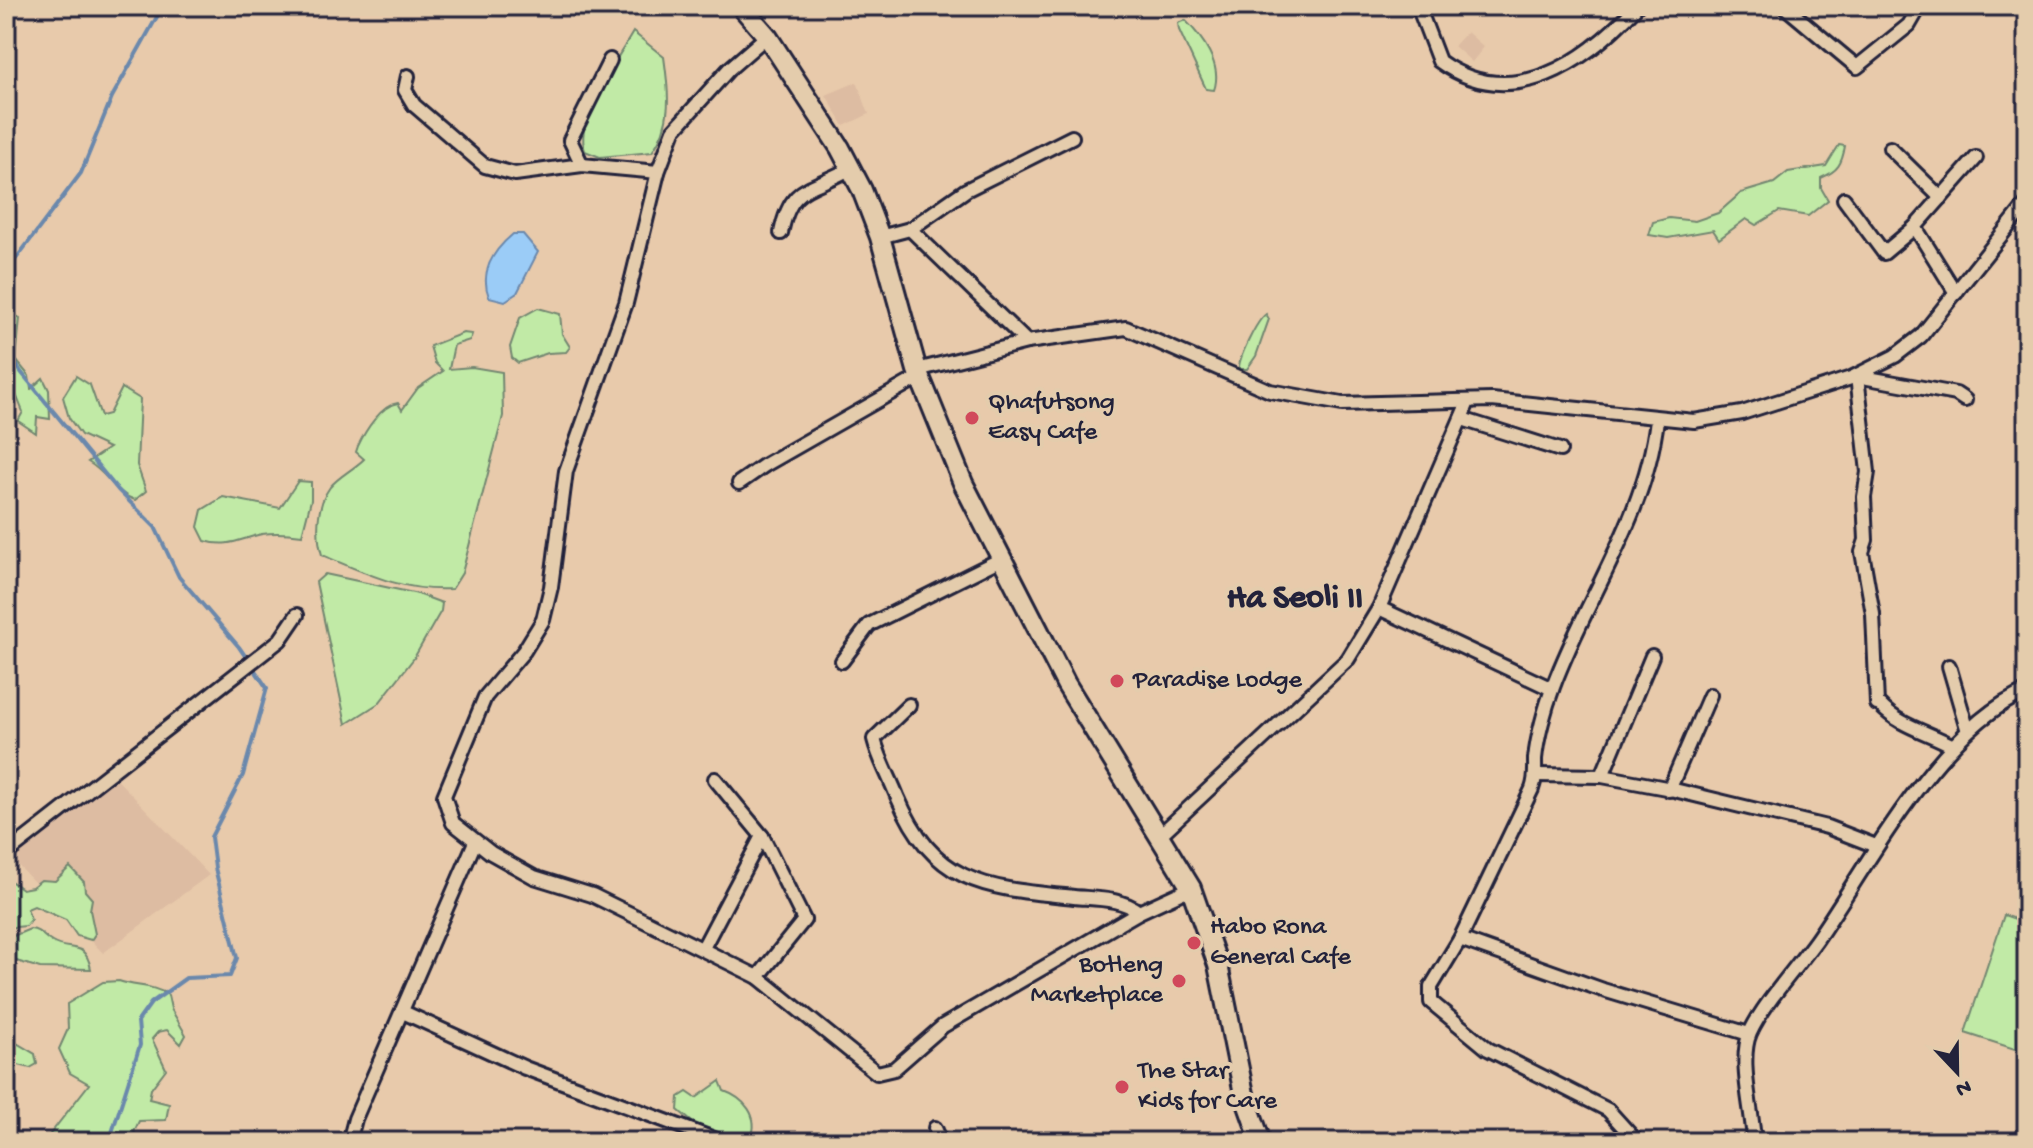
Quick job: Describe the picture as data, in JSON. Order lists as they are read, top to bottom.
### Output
{
  "districts": ["Ha Seoli II"],
  "places": [
    "Qhafutsong Easy Cafe",
    "Paradise Lodge",
    "Habo Rona General Cafe",
    "Botleng Marketplace",
    "The Star Kids for Care"
  ],
  "north": "bottom"
}
